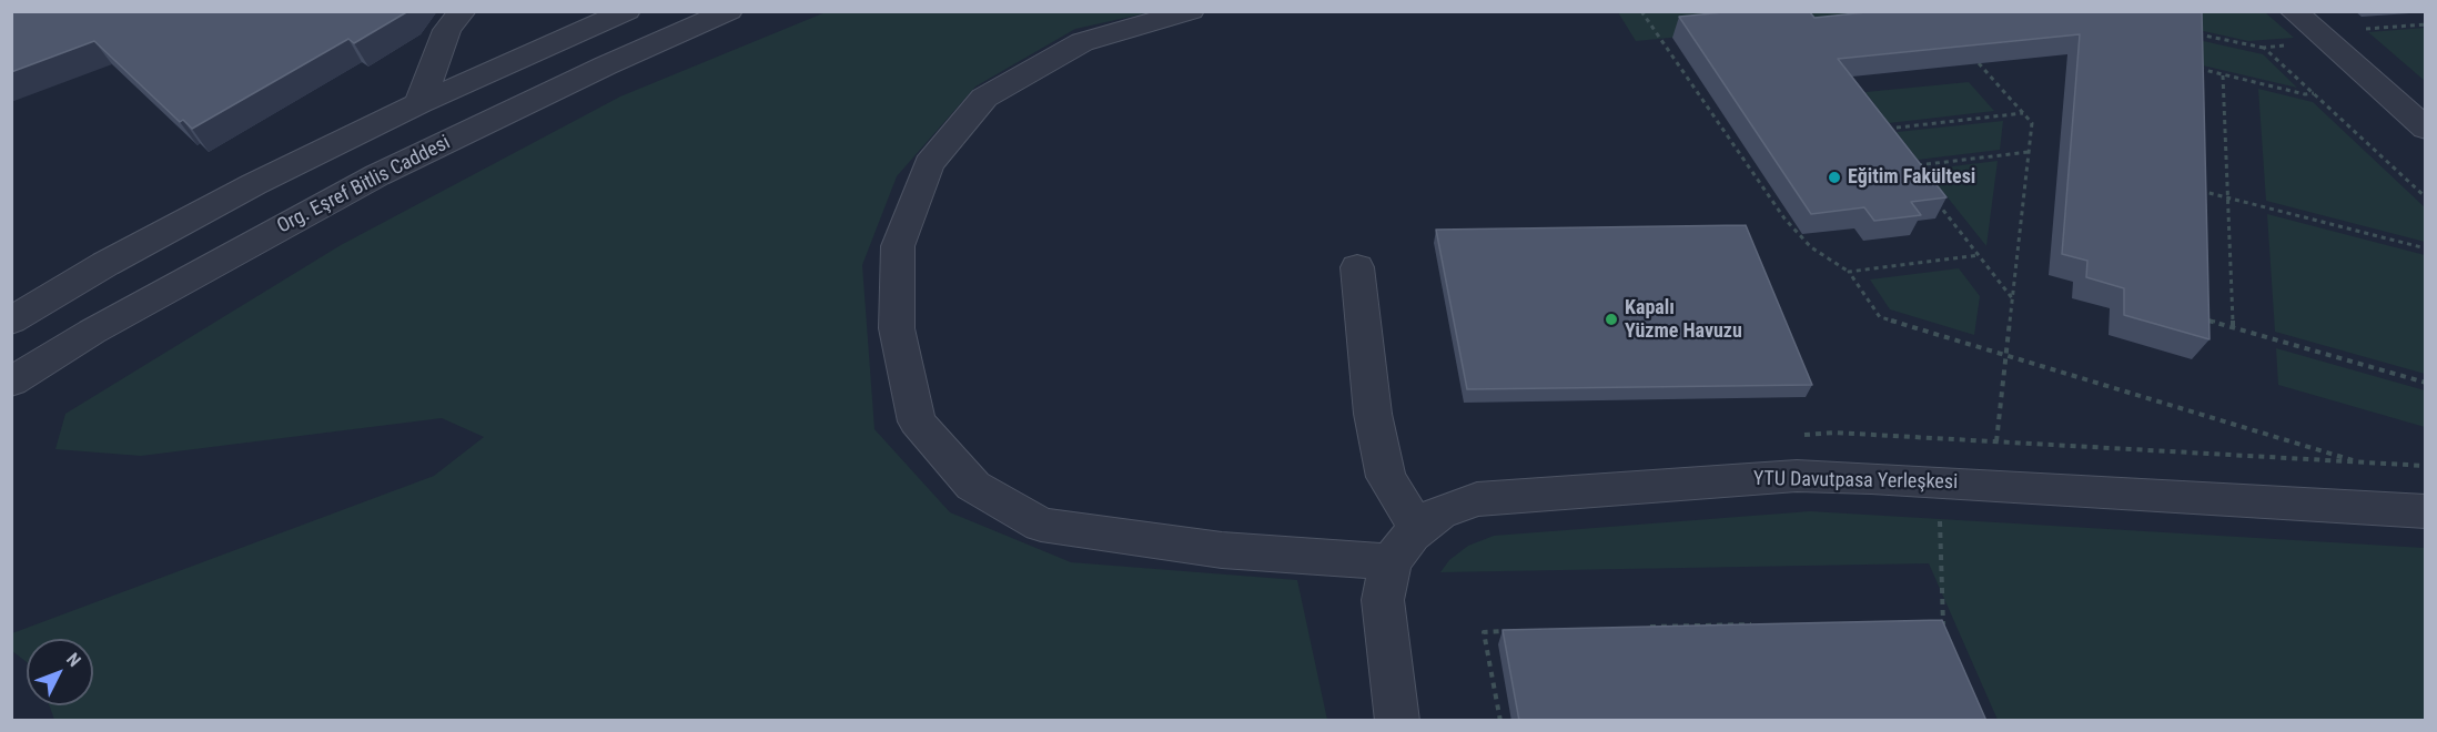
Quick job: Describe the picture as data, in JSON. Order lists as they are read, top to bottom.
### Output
{
  "streets": {
    "street": ["Org. Eşref Bitlis Caddesi", "YTU Davutpasa Yerleşkesi"]
  },
  "places": ["Eğitim Fakültesi", "Kapalı Yüzme Havuzu"],
  "north": "top right"
}
